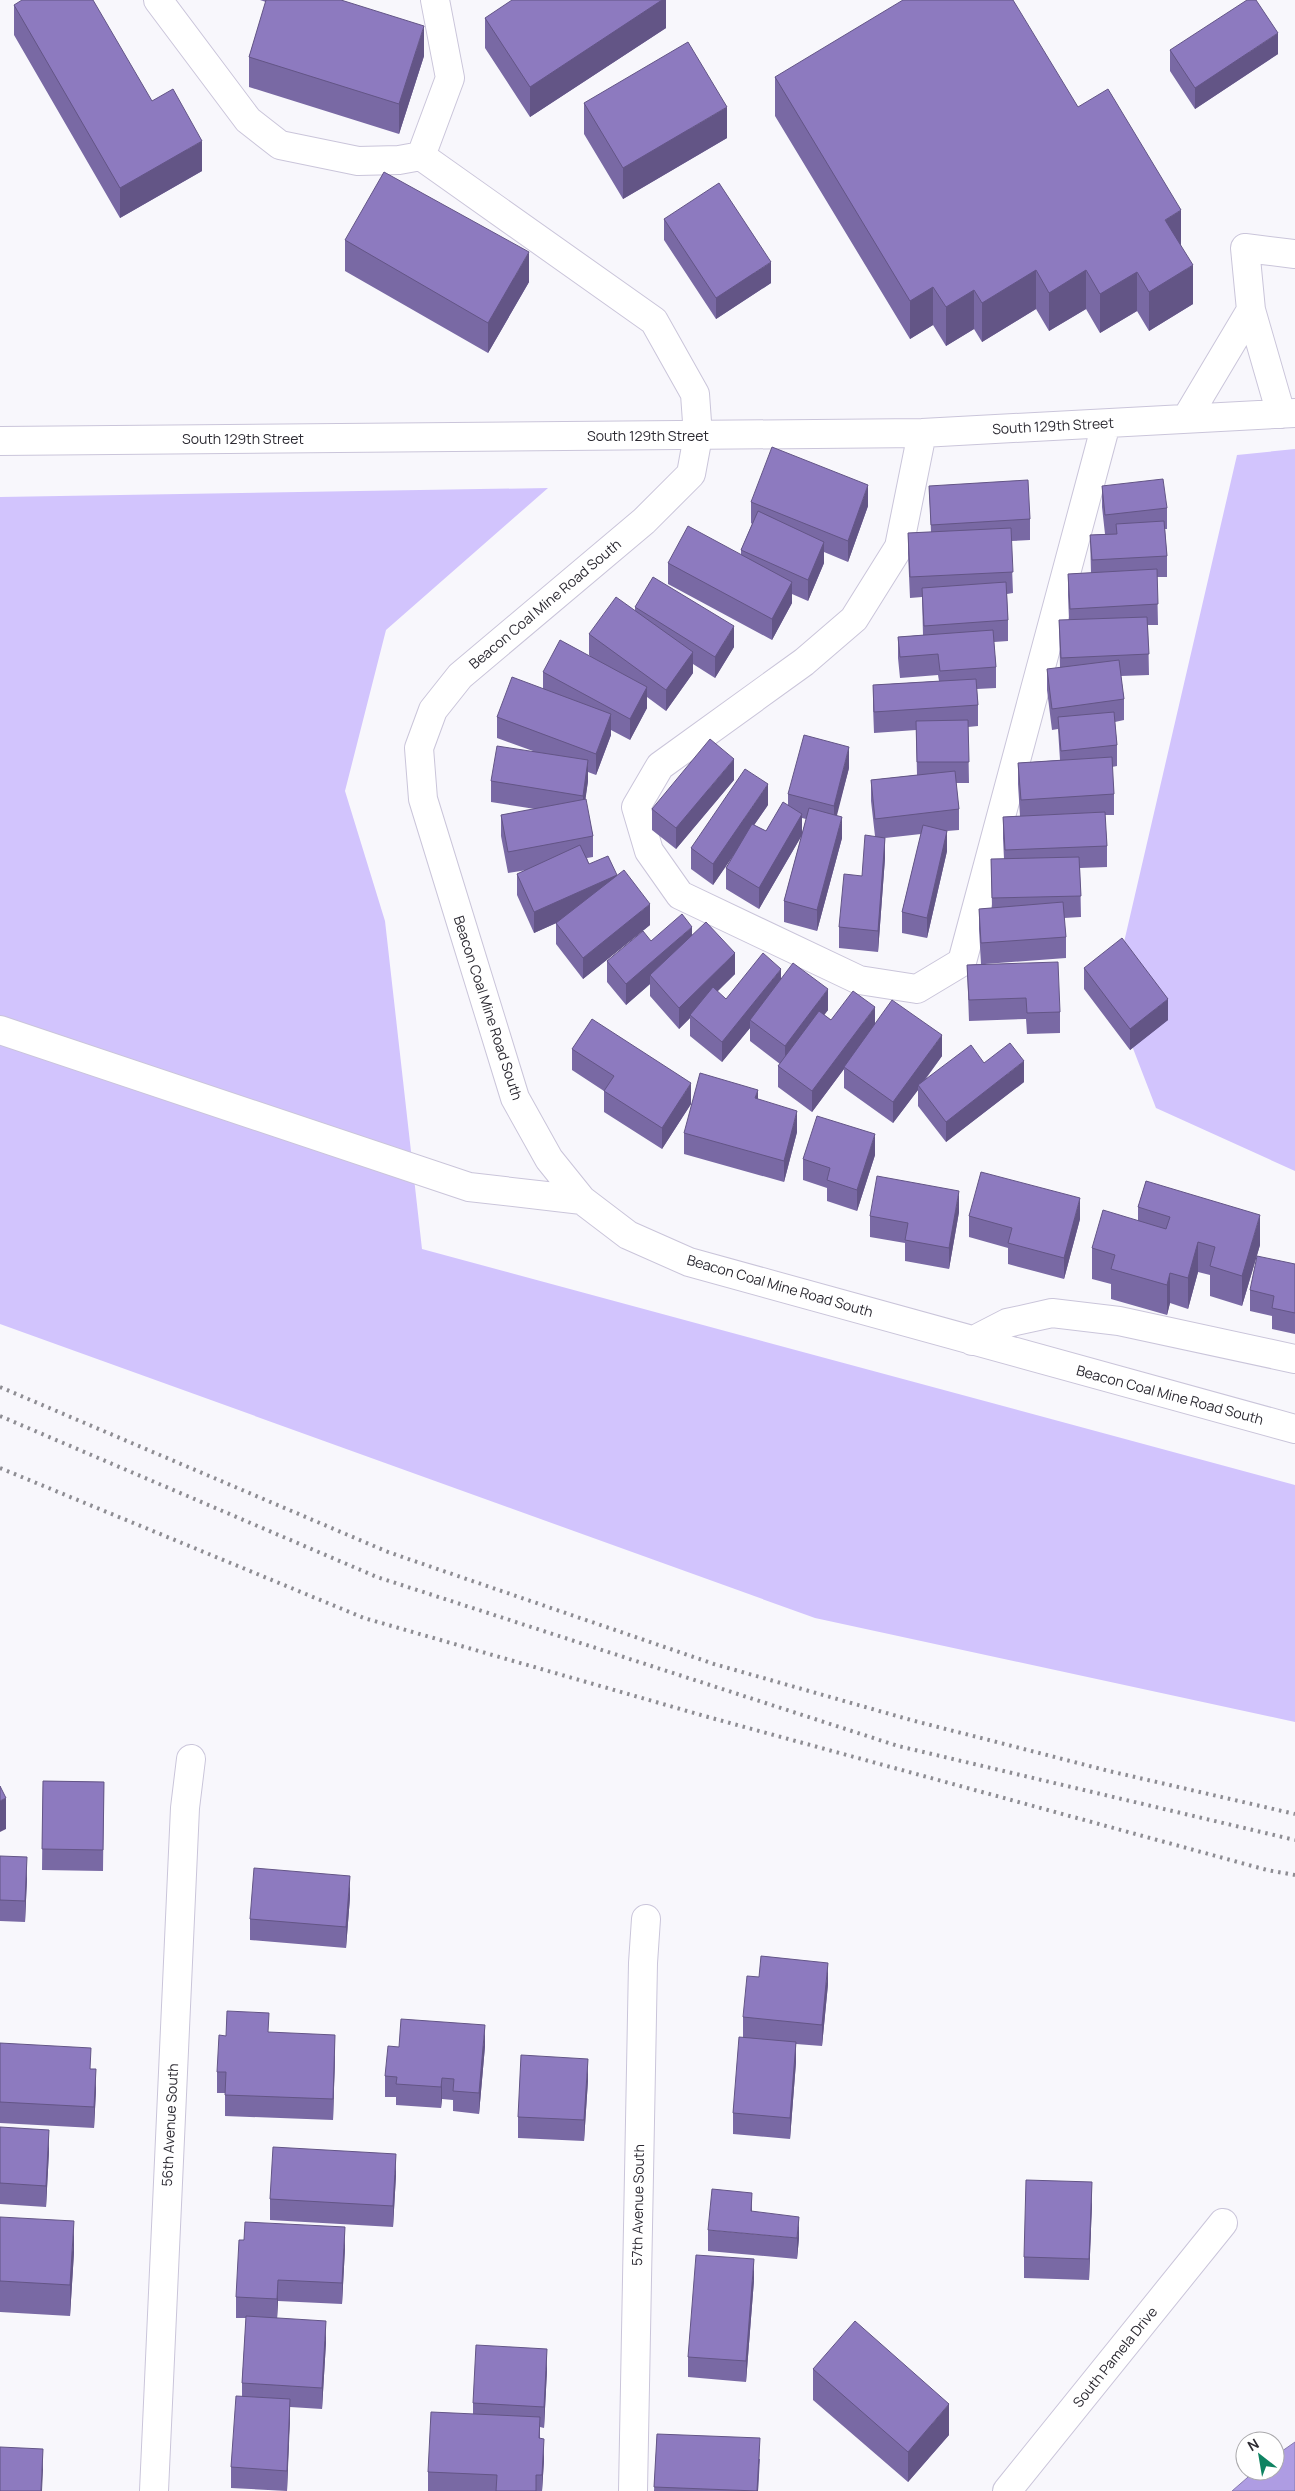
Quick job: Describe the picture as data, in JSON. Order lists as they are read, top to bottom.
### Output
{
  "streets": {
    "street": [
      "South 129th Street",
      "Beacon Coal Mine Road South",
      "56th Avenue South",
      "57th Avenue South",
      "South Pamela Drive"
    ]
  },
  "crossings": [
    ["South 129th Street", "Beacon Coal Mine Road South"]
  ],
  "north": "top left"
}
